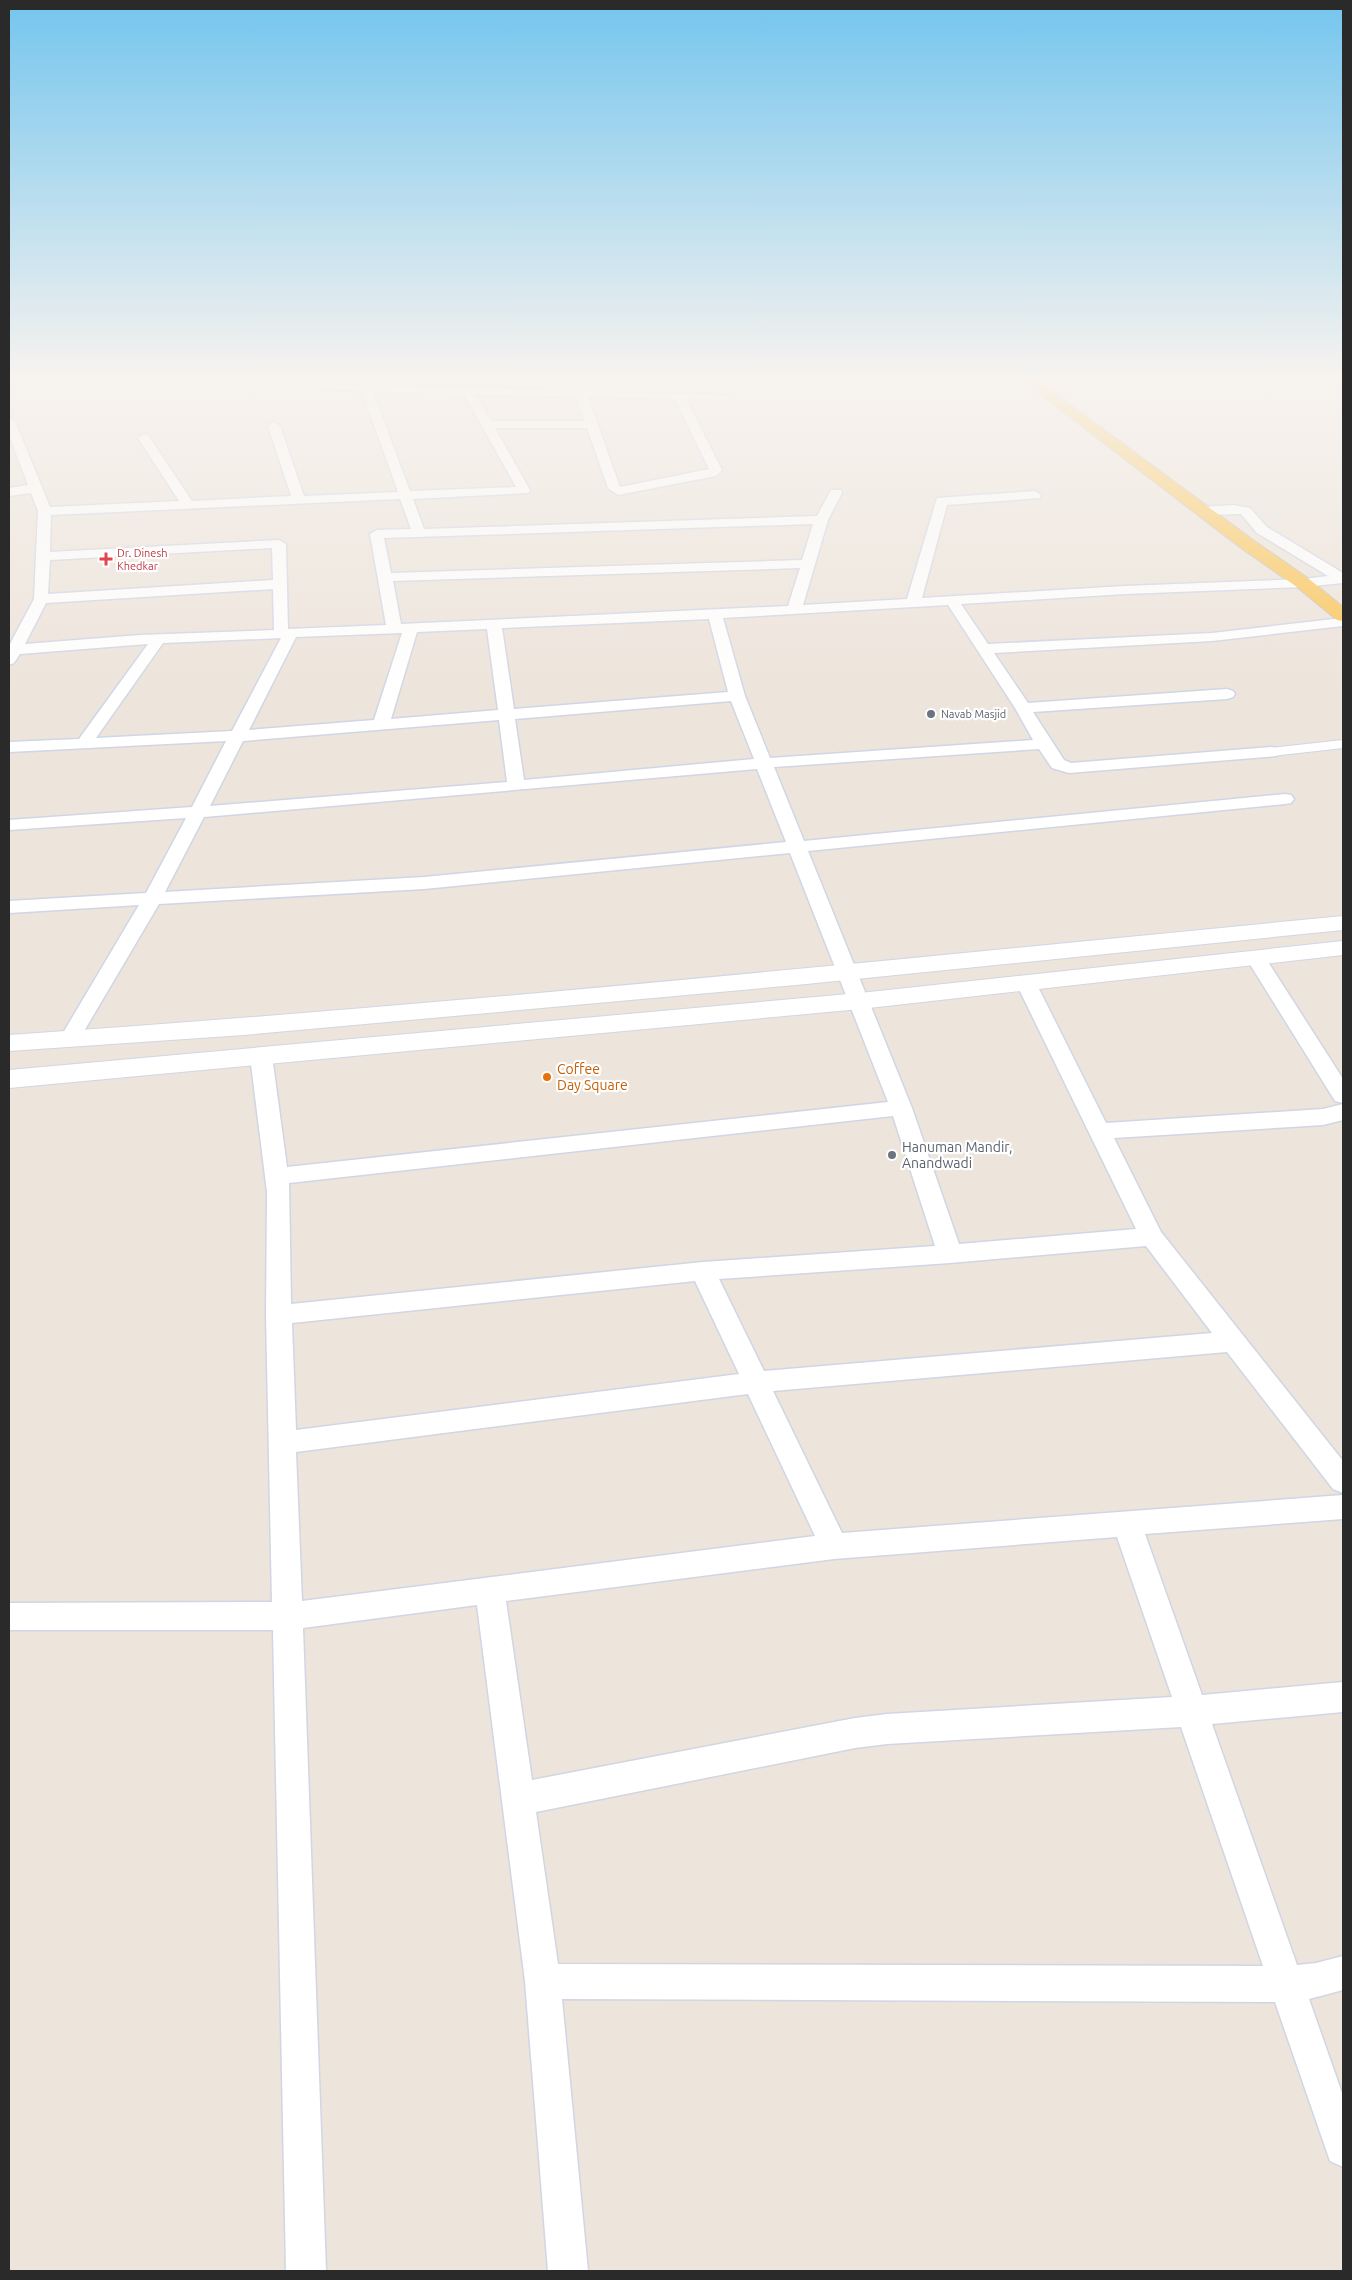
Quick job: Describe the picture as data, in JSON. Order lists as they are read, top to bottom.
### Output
{
  "places": {
    "health": ["Dr. Dinesh Khedkar"],
    "other": ["Navab Masjid", "Coffee Day Square", "Hanuman Mandir, Anandwadi"]
  }
}
